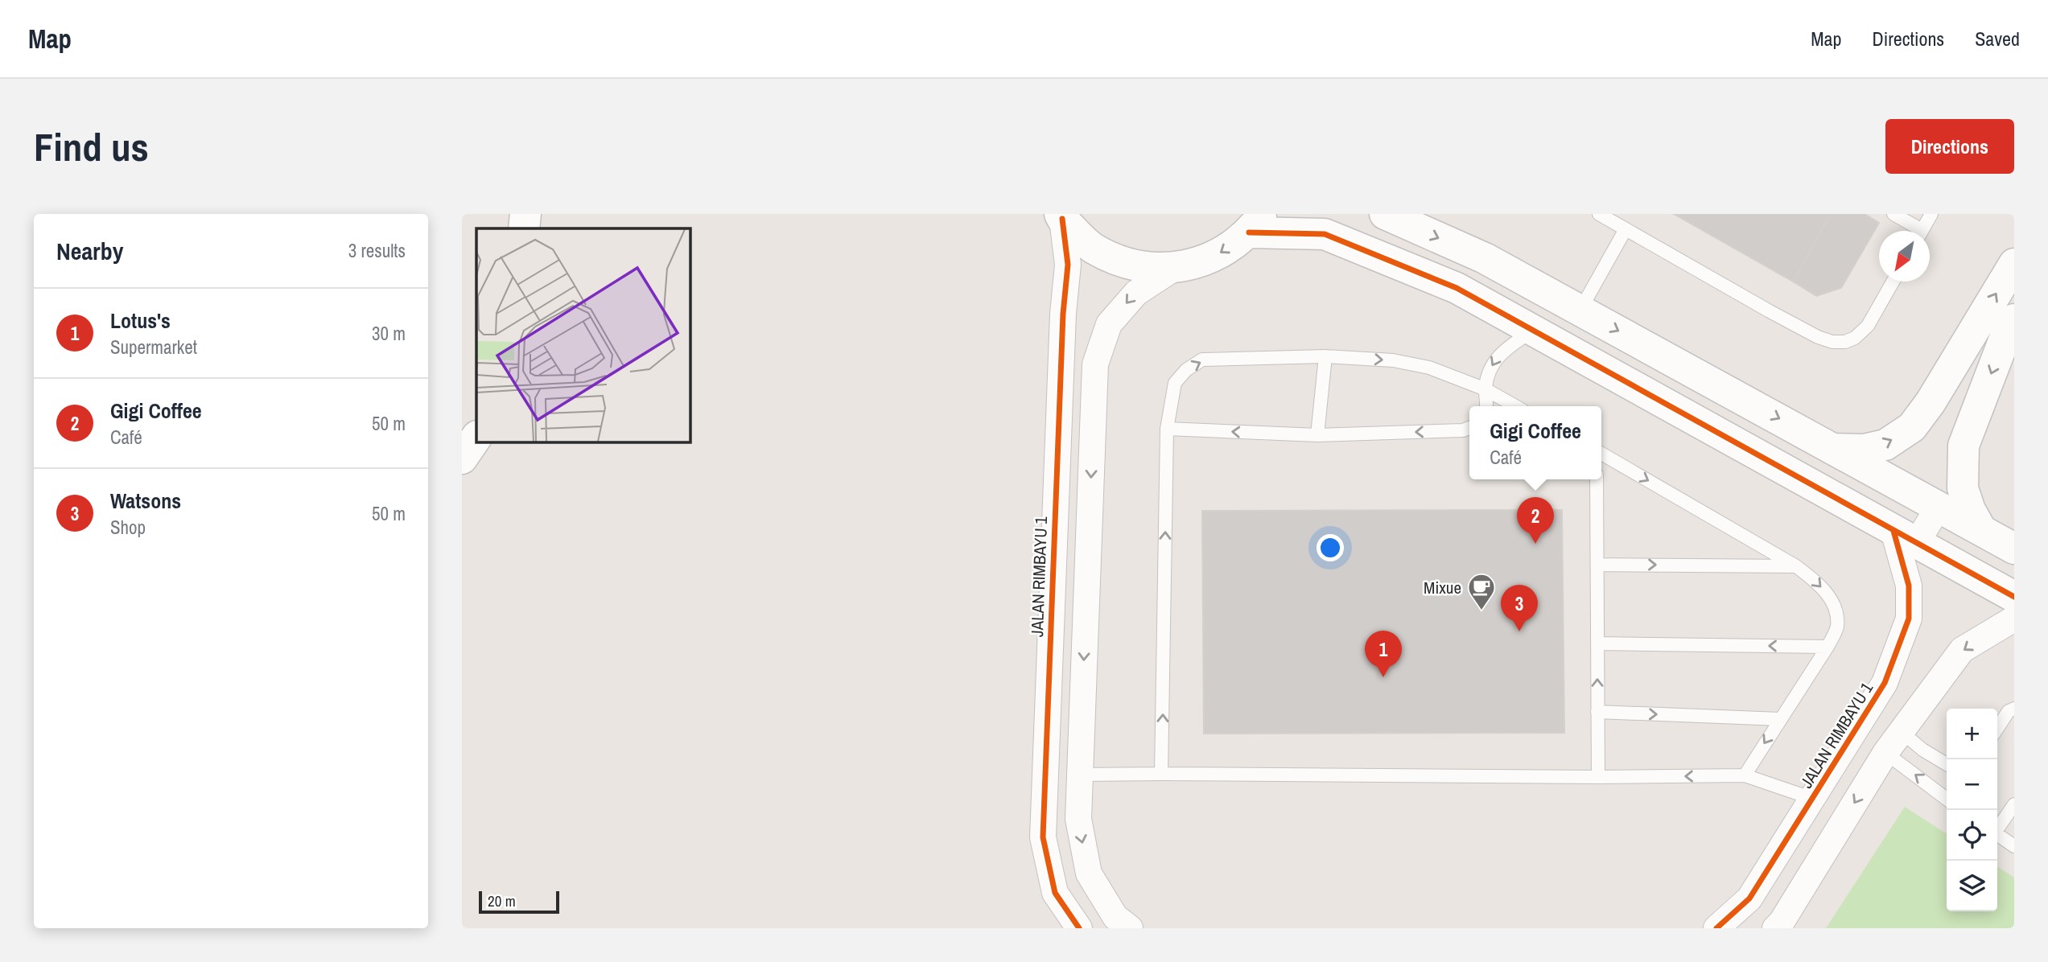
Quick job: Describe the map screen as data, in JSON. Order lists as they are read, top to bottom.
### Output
{
  "streets": {
    "street": ["JALAN RIMBAYU 1"]
  },
  "places": {
    "cafe": ["Mixue"]
  },
  "scale_bar": "20 m",
  "north": "bottom left",
  "page": {
    "header": "Map",
    "nav": ["Map", "Directions", "Saved"],
    "buttons": "Directions",
    "title": "Find us",
    "heading": ["Nearby", "3 results"],
    "list": [
      {
        "mark": "1",
        "name": "Lotus's",
        "note": "Supermarket",
        "value": "30 m"
      },
      {
        "mark": "2",
        "name": "Gigi Coffee",
        "note": "Café",
        "value": "50 m"
      },
      {
        "mark": "3",
        "name": "Watsons",
        "note": "Shop",
        "value": "50 m"
      }
    ],
    "popup": ["Gigi Coffee", "Café"],
    "pins": ["2", "3", "1"],
    "map_buttons": ["+", "−"],
    "scale": "20 m"
  }
}
